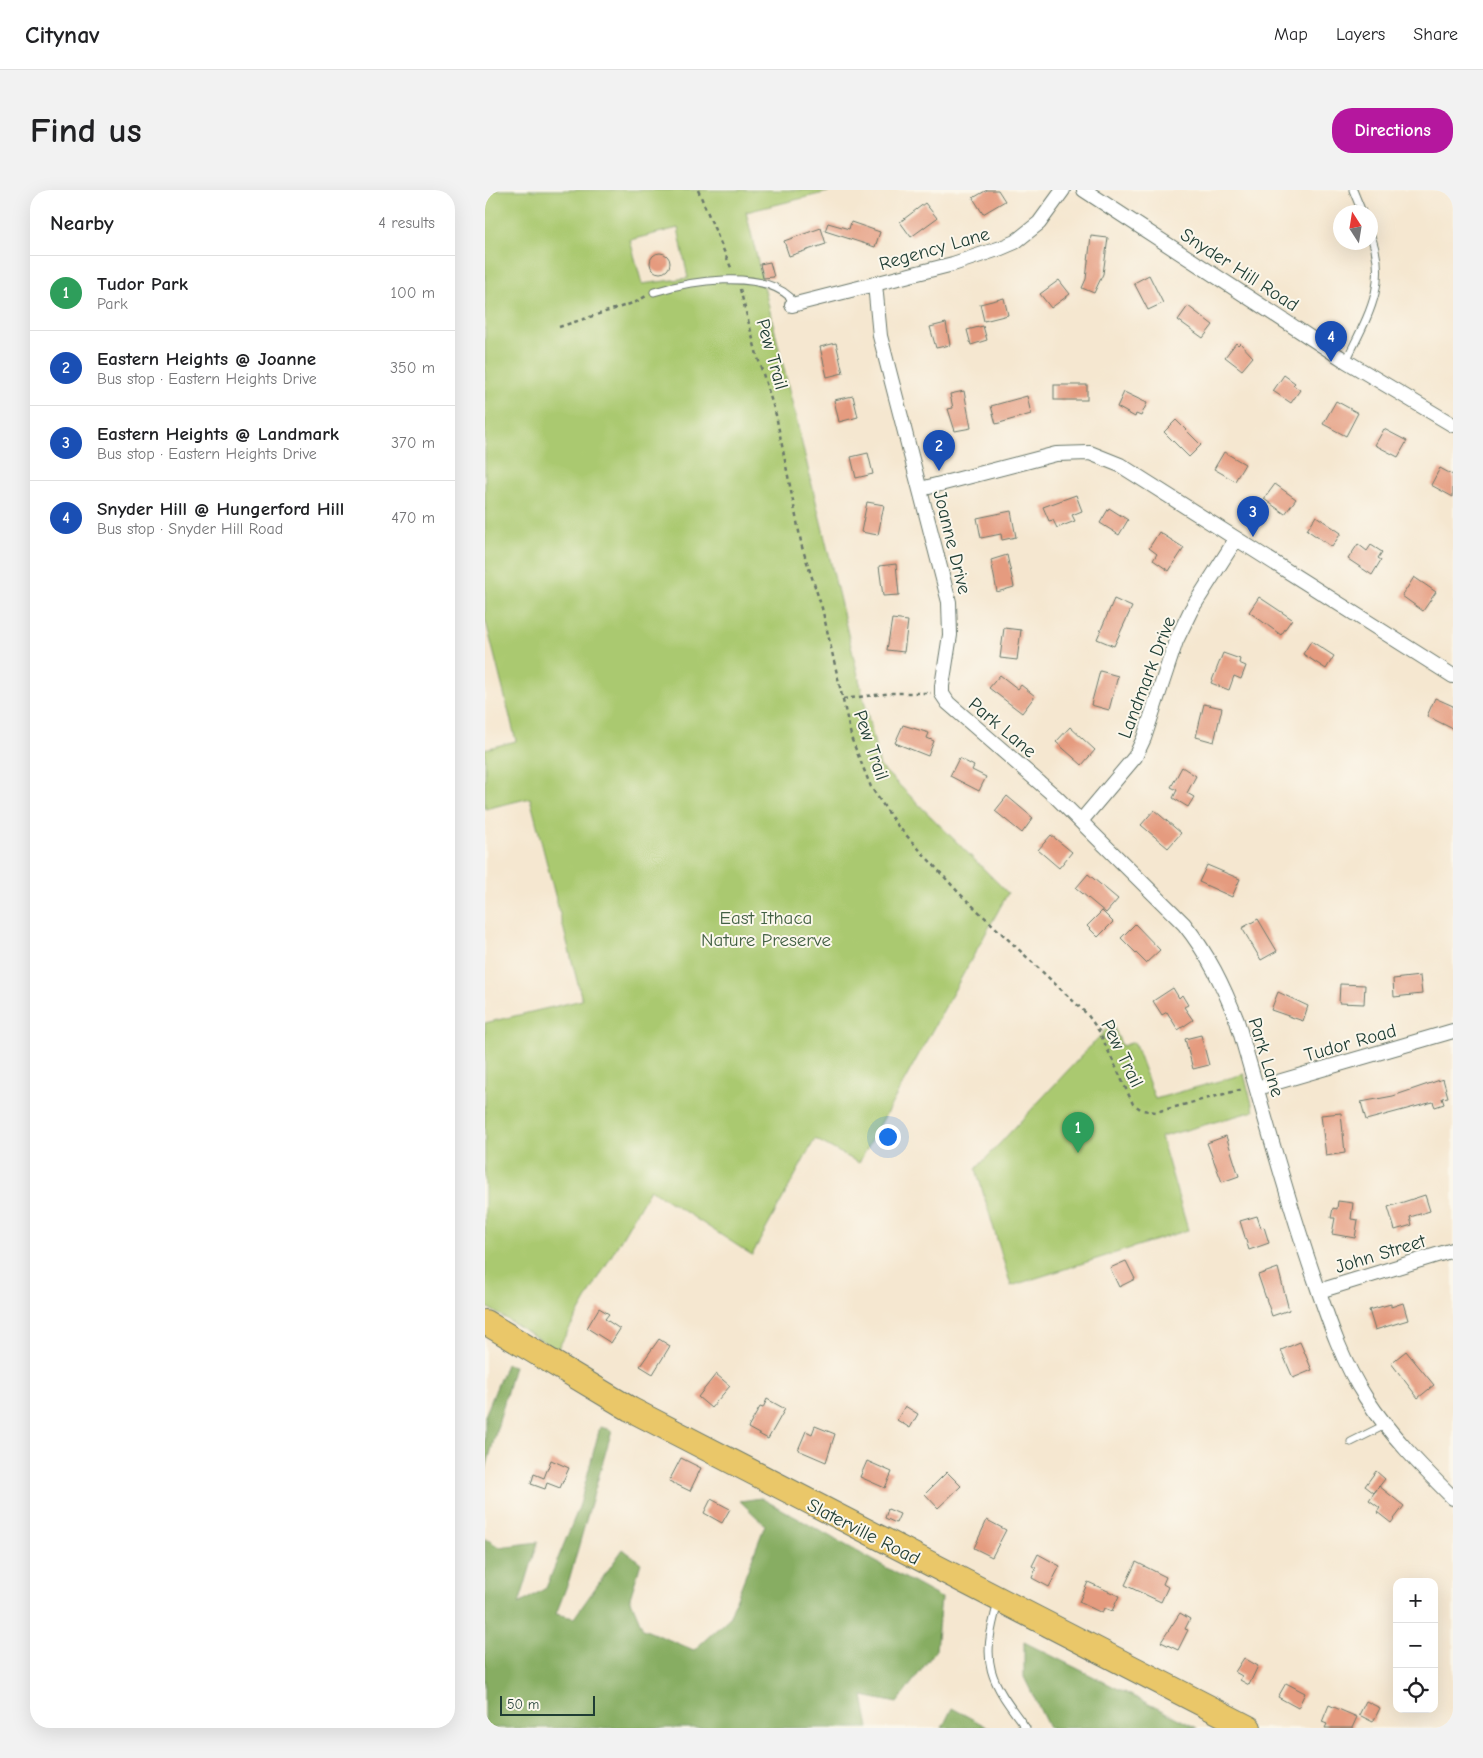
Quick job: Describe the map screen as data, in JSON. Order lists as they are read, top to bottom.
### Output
{
  "streets": {
    "highway": ["Slaterville Road"],
    "street": [
      "Regency Lane",
      "Snyder Hill Road",
      "Joanne Drive",
      "Landmark Drive",
      "Park Lane",
      "Tudor Road",
      "John Street"
    ],
    "path": ["Pew Trail"]
  },
  "crossings": [
    ["Regency Lane", "Joanne Drive"],
    ["Pew Trail", "Park Lane"],
    ["Pew Trail", "Tudor Road"],
    ["Joanne Drive", "Park Lane"],
    ["Landmark Drive", "Park Lane"],
    ["Park Lane", "Tudor Road"],
    ["Park Lane", "John Street"]
  ],
  "parks": ["East Ithaca Nature Preserve"],
  "scale_bar": "50 m",
  "north": "top",
  "page": {
    "header": "Citynav",
    "nav": ["Map", "Layers", "Share"],
    "buttons": "Directions",
    "title": "Find us",
    "heading": ["Nearby", "4 results"],
    "list": [
      {
        "mark": "1",
        "name": "Tudor Park",
        "note": "Park",
        "value": "100 m"
      },
      {
        "mark": "2",
        "name": "Eastern Heights @ Joanne",
        "note": "Bus stop · Eastern Heights Drive",
        "value": "350 m"
      },
      {
        "mark": "3",
        "name": "Eastern Heights @ Landmark",
        "note": "Bus stop · Eastern Heights Drive",
        "value": "370 m"
      },
      {
        "mark": "4",
        "name": "Snyder Hill @ Hungerford Hill",
        "note": "Bus stop · Snyder Hill Road",
        "value": "470 m"
      }
    ],
    "pins": [
      "4",
      "2",
      "3",
      "1"
    ],
    "map_buttons": ["+", "−"],
    "scale": "50 m"
  }
}
